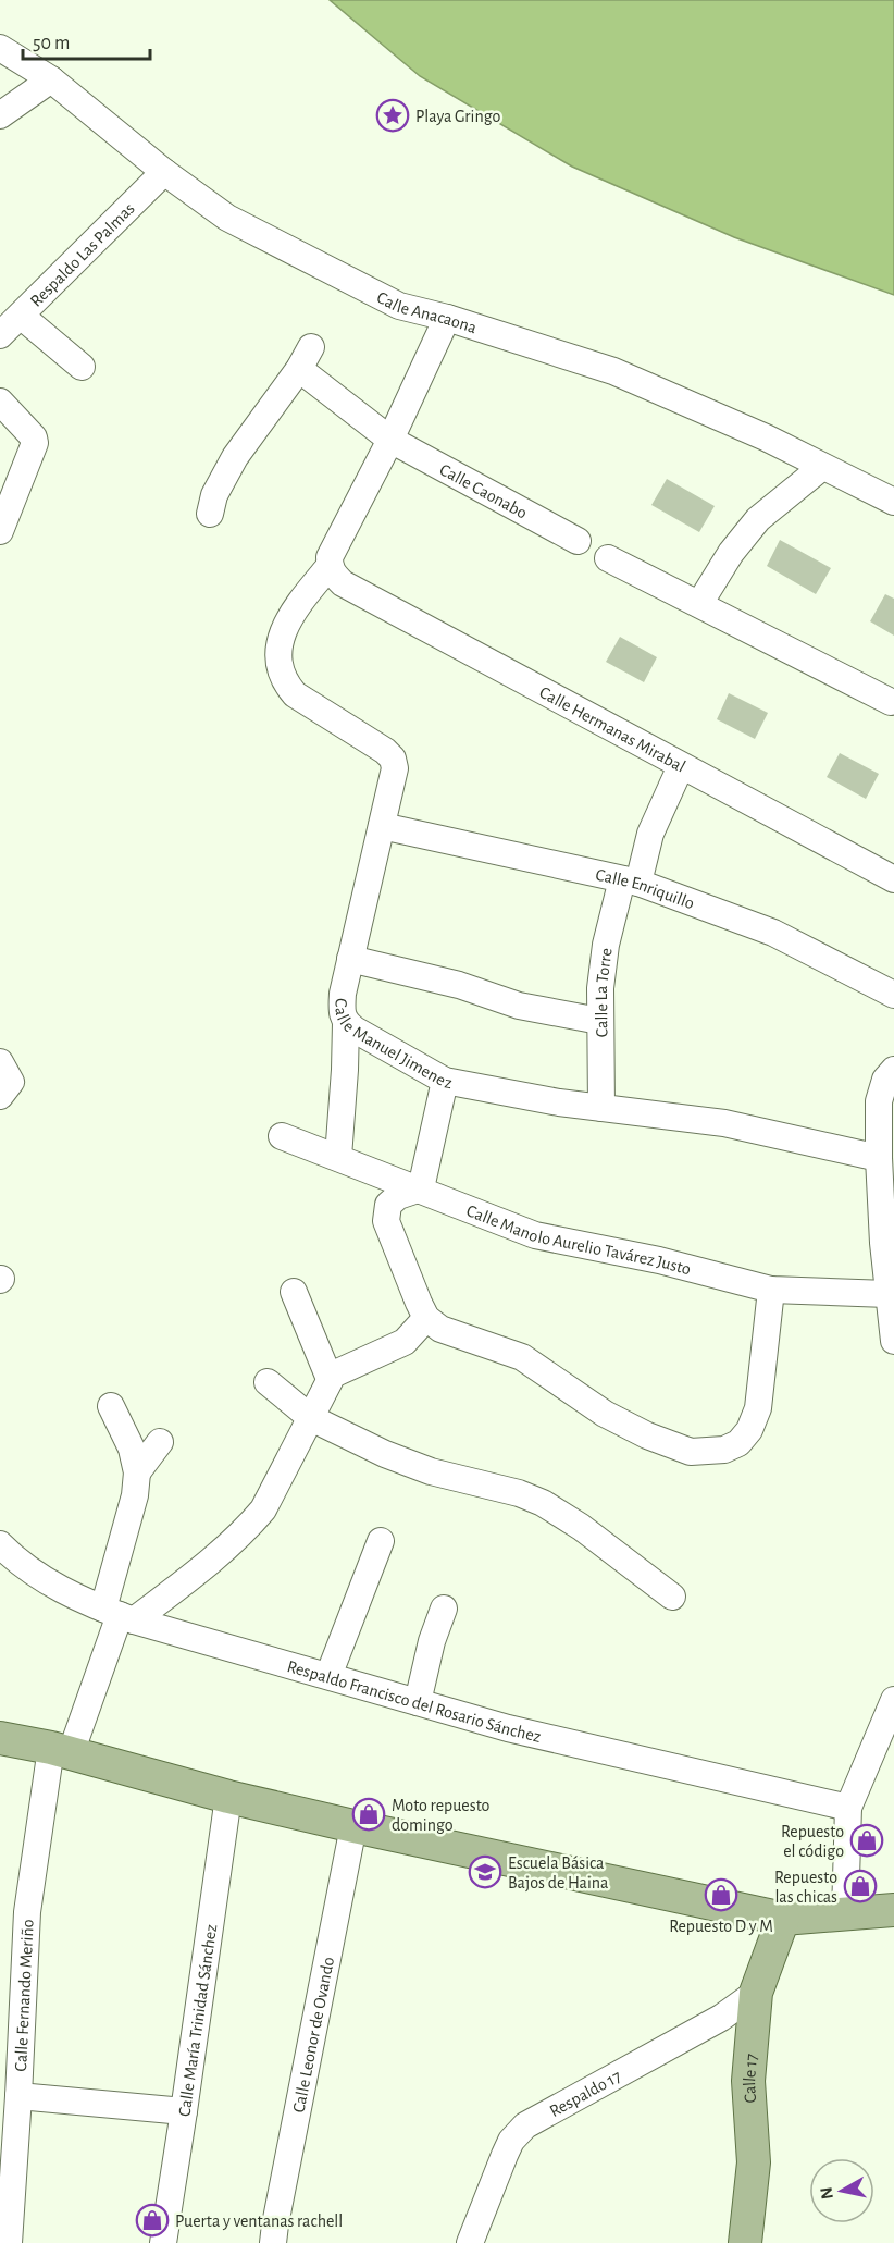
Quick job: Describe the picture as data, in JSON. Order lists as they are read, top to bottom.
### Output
{
  "streets": {
    "main road": ["Calle 17"],
    "street": [
      "Respaldo Las Palmas",
      "Calle Anacaona",
      "Calle Caonabo",
      "Calle Hermanas Mirabal",
      "Calle Enriquillo",
      "Calle La Torre",
      "Calle Manuel Jimenez",
      "Calle Manolo Aurelio Tavárez Justo",
      "Respaldo Francisco del Rosario Sánchez",
      "Calle Fernando Meriño",
      "Calle María Trinidad Sánchez",
      "Calle Leonor de Ovando",
      "Respaldo 17"
    ]
  },
  "crossings": [
    ["Respaldo Las Palmas", "Calle Anacaona"],
    ["Calle Hermanas Mirabal", "Calle La Torre"],
    ["Calle Hermanas Mirabal", "Calle Manuel Jimenez"],
    ["Calle Enriquillo", "Calle La Torre"],
    ["Calle Enriquillo", "Calle Manuel Jimenez"],
    ["Calle La Torre", "Calle Manuel Jimenez"],
    ["Respaldo Francisco del Rosario Sánchez", "Calle Fernando Meriño"],
    ["Calle 17", "Respaldo 17"]
  ],
  "places": {
    "place": ["Playa Gringo"],
    "shop": [
      "Moto repuesto domingo",
      "Repuesto el código",
      "Repuesto las chicas",
      "Repuesto D y M",
      "Puerta y ventanas rachell"
    ],
    "school or university": ["Escuela Básica Bajos de Haina"]
  },
  "scale_bar": "50 m",
  "north": "left"
}
